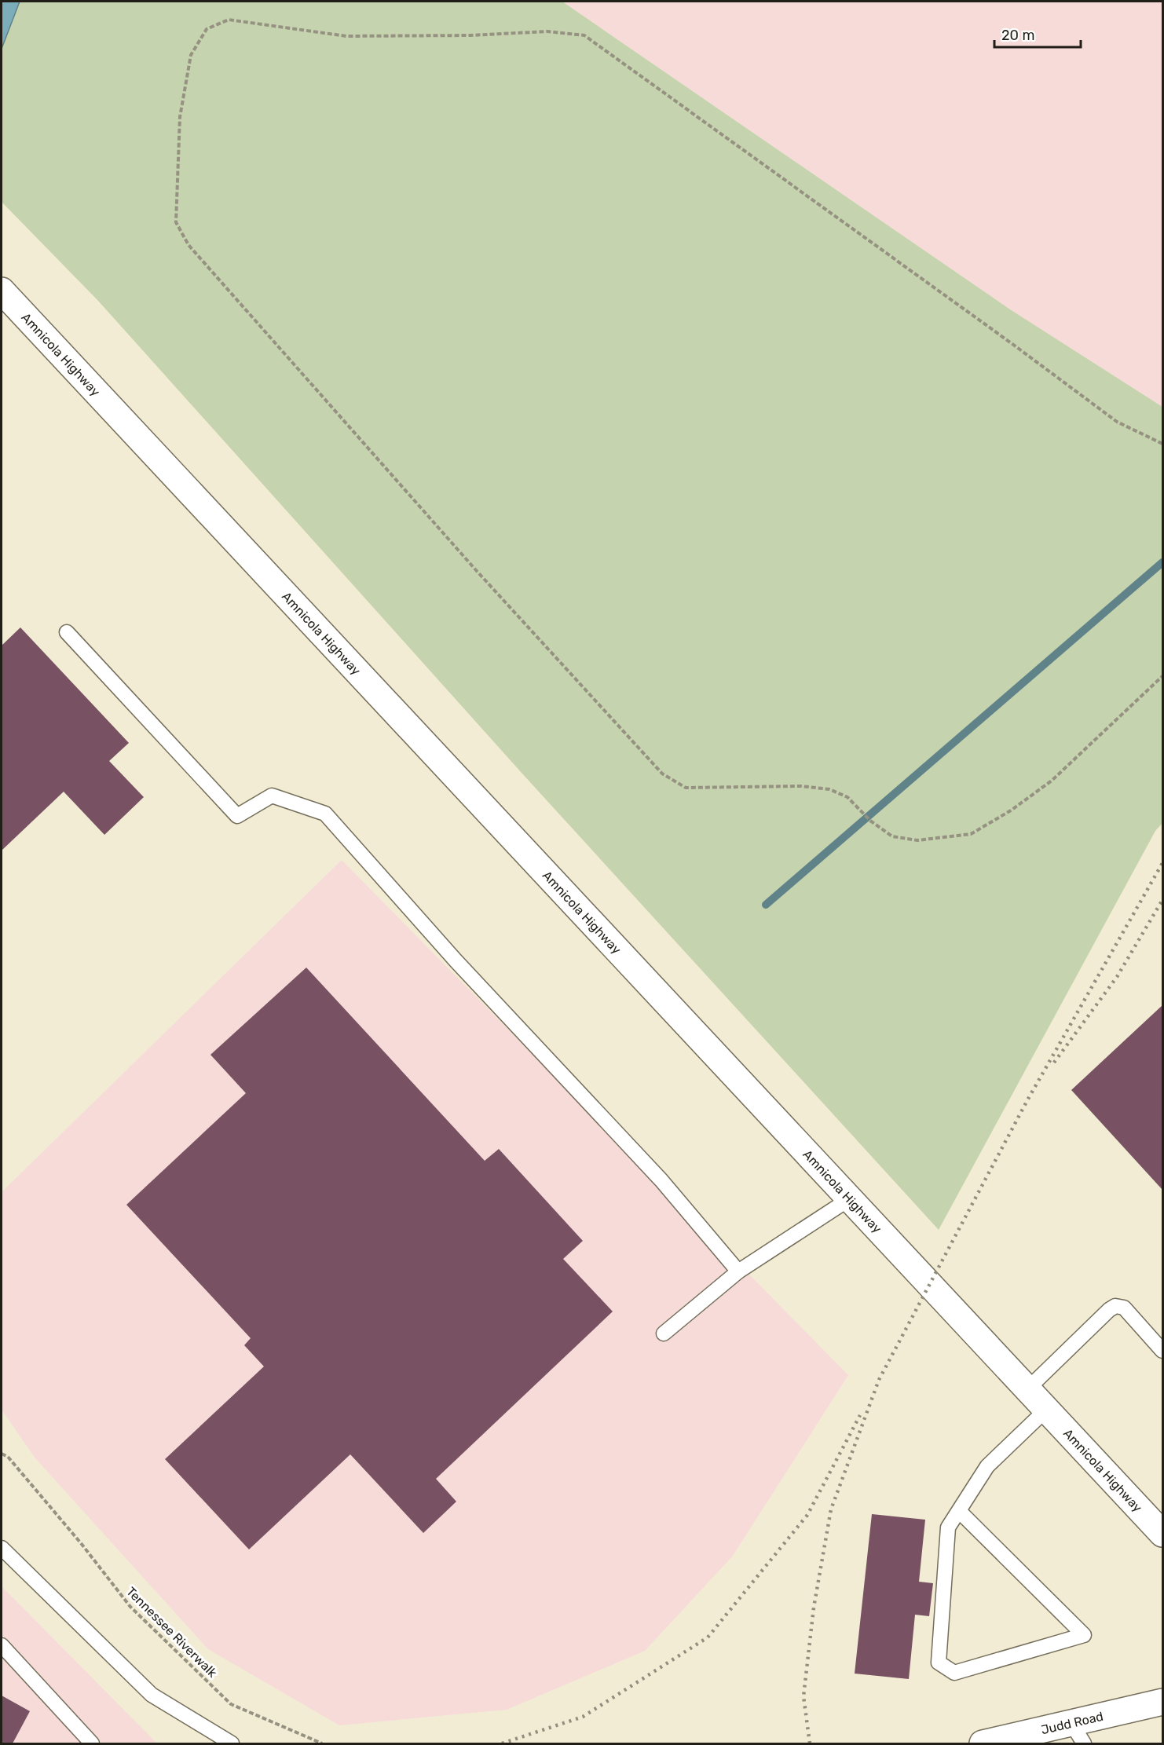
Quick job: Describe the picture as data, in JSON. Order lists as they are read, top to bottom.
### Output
{
  "streets": {
    "main road": ["Amnicola Highway", "Judd Road"],
    "path": ["Tennessee Riverwalk"]
  },
  "scale_bar": "20 m"
}
